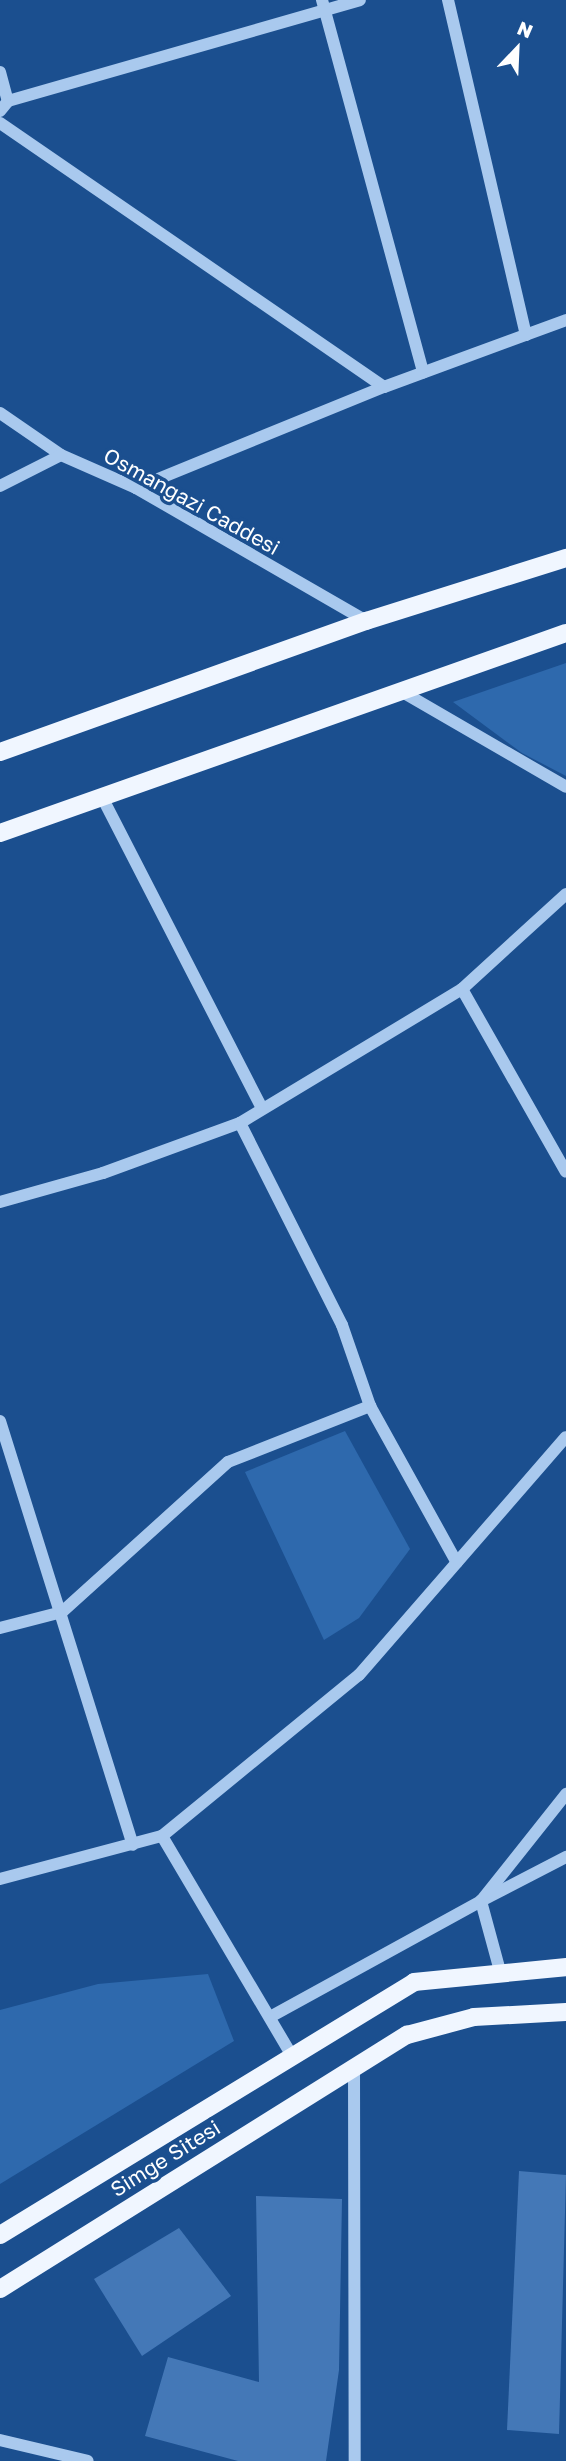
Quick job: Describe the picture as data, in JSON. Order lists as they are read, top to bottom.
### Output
{
  "streets": {
    "main road": ["Simge Sitesi"],
    "street": ["Osmangazi Caddesi"]
  },
  "north": "top right"
}
